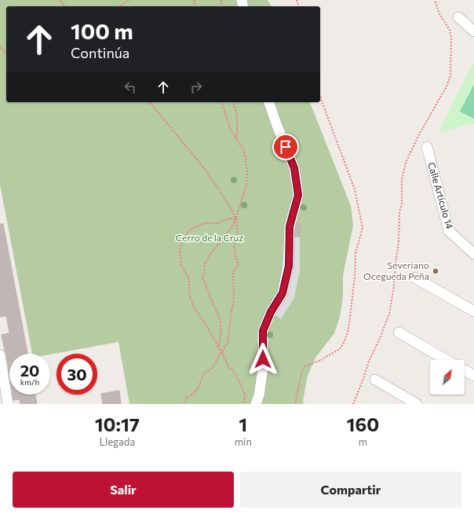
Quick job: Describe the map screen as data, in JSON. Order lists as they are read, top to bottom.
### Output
{
  "streets": {
    "street": ["Calle Artículo 14"]
  },
  "parks": ["Cerro de la Cruz"],
  "places": ["Severiano Ocegueda Peña"],
  "north": "top right",
  "page": {
    "turn": ["100 m", "Continúa"],
    "speed": "20 km/h",
    "limit": "30",
    "eta": [
      "10:17",
      "Llegada",
      "1",
      "min",
      "160",
      "m"
    ],
    "buttons": ["Salir", "Compartir"]
  }
}
